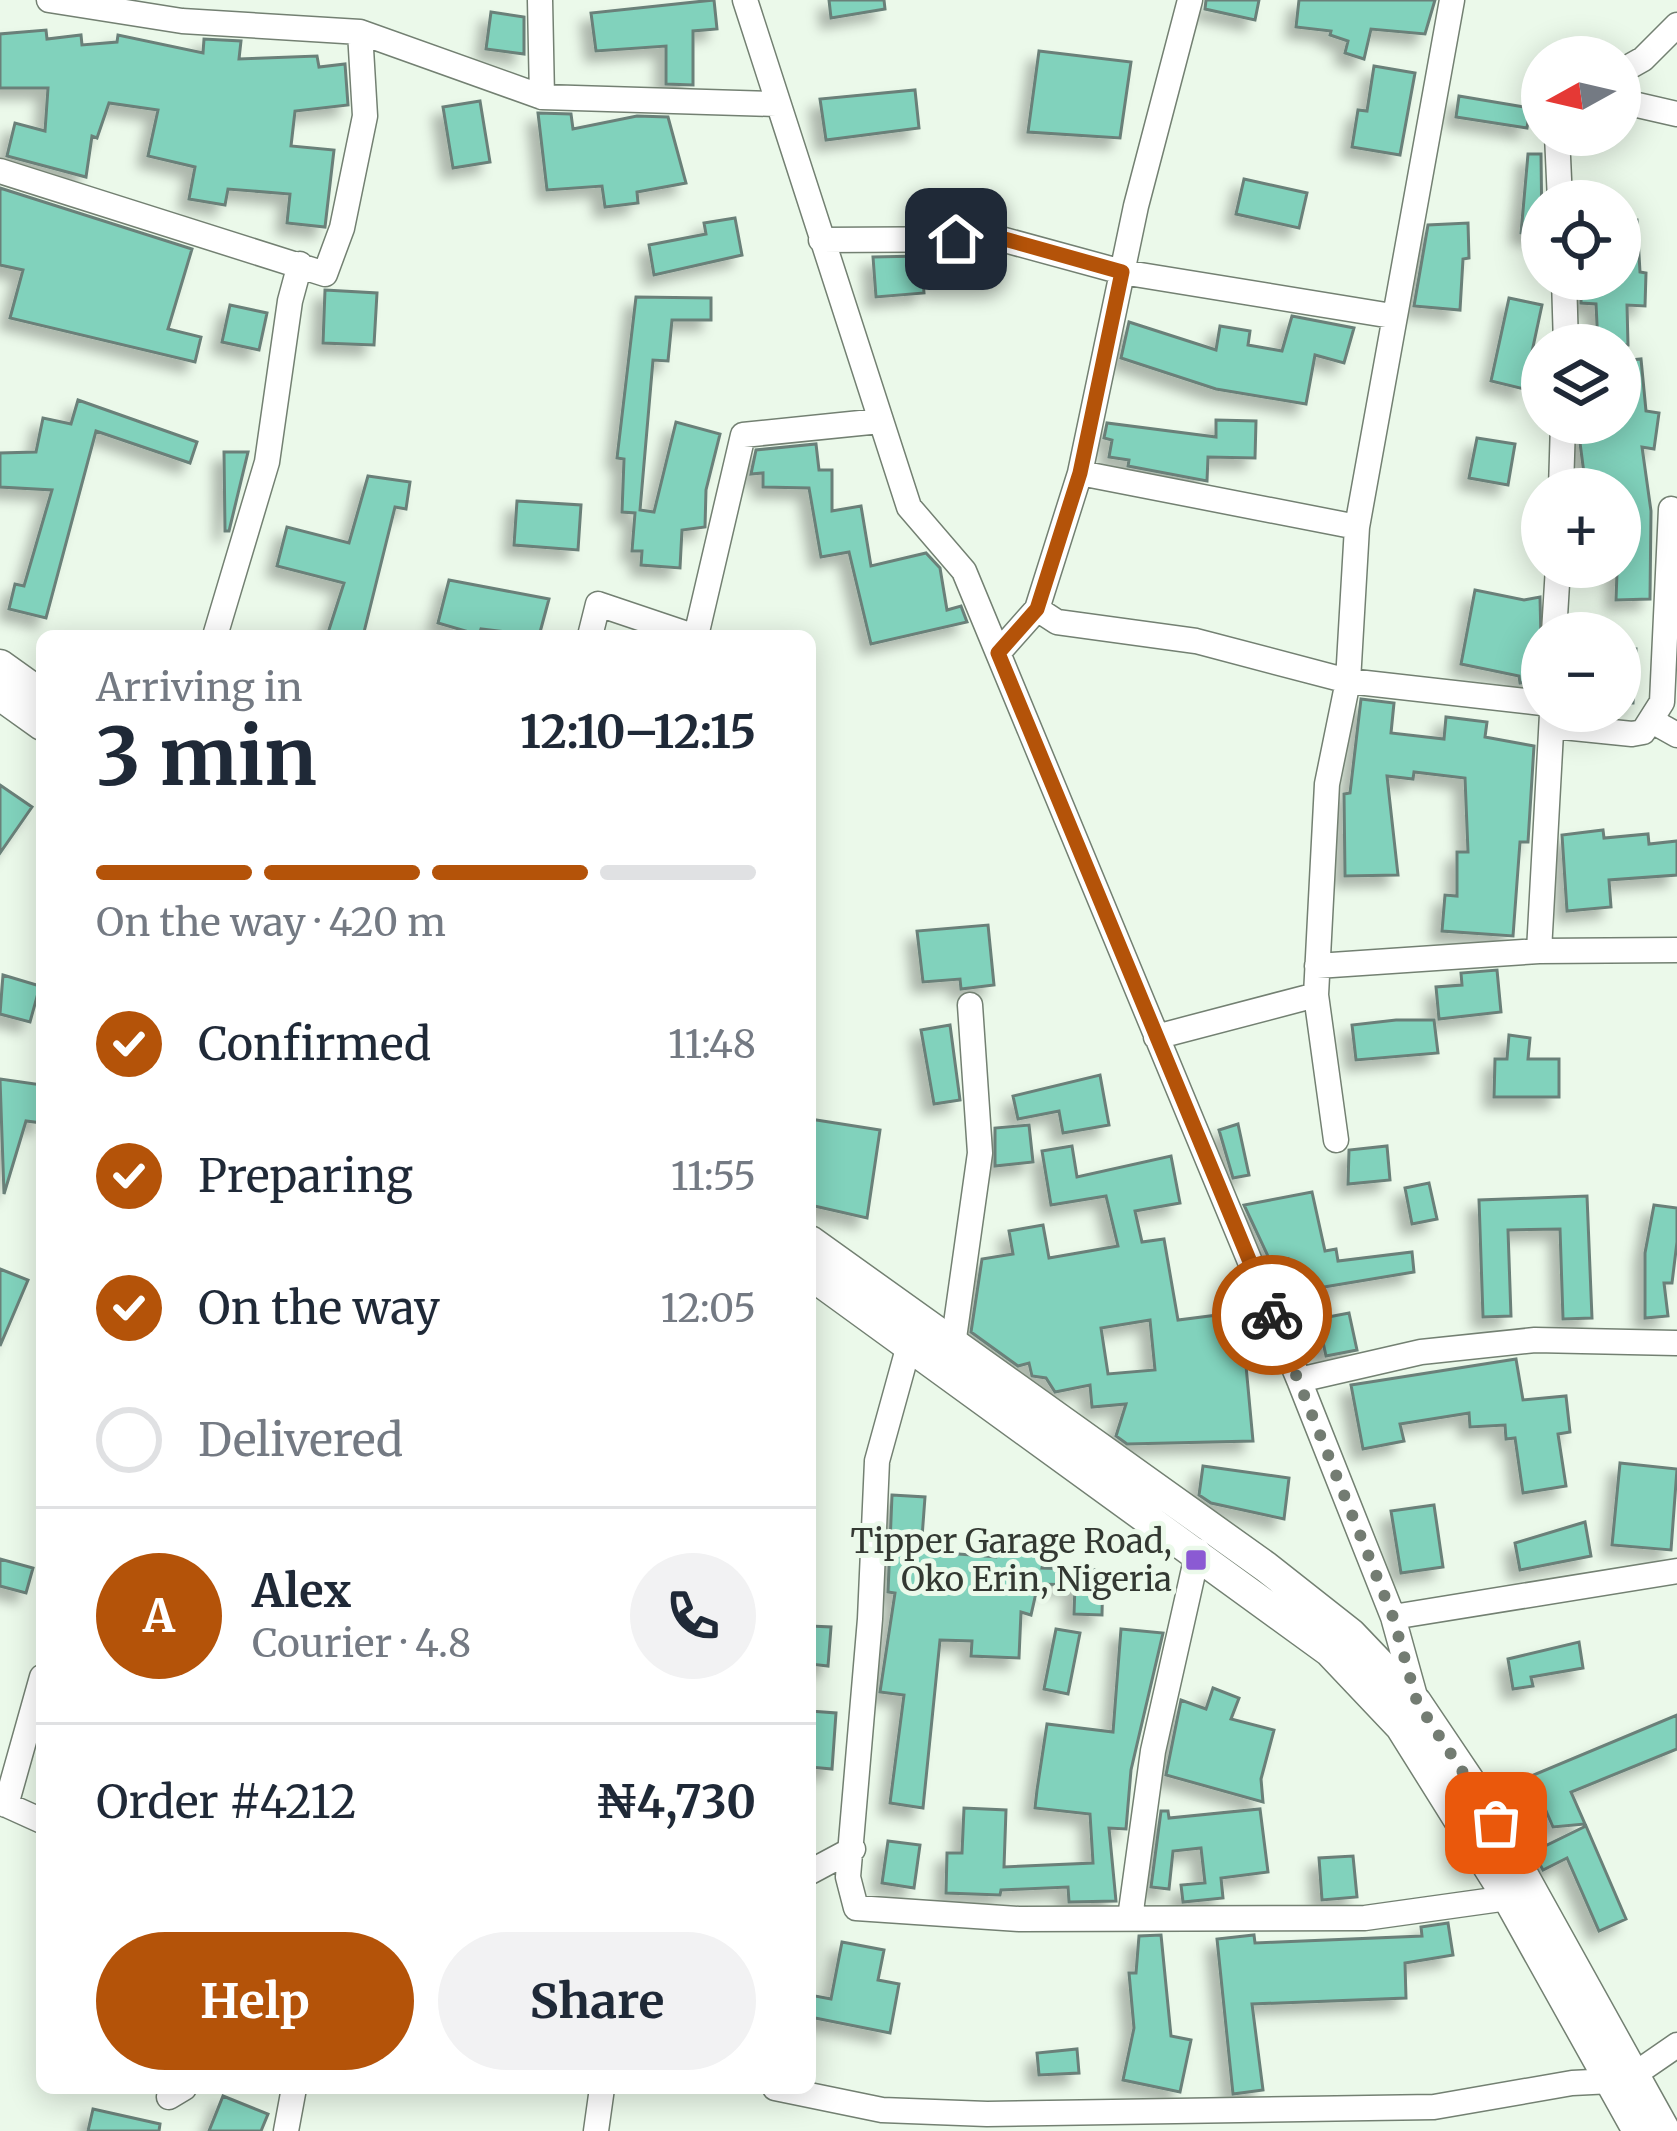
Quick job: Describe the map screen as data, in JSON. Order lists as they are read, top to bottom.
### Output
{
  "places": {
    "transit": ["Tipper Garage Road, Oko Erin, Nigeria"]
  },
  "north": "left",
  "page": {
    "map_buttons": ["+", "−"],
    "heading": ["3 min", "Arriving in", "12:10–12:15"],
    "panel": [
      "Alex",
      "Courier · 4.8",
      "Order #4212",
      "₦4,730"
    ],
    "bar": "On the way · 420 m",
    "list": [
      ["Confirmed", "11:48"],
      ["Preparing", "11:55"],
      ["On the way", "12:05"],
      "Delivered"
    ],
    "round": "A",
    "buttons": ["Help", "Share"]
  }
}
